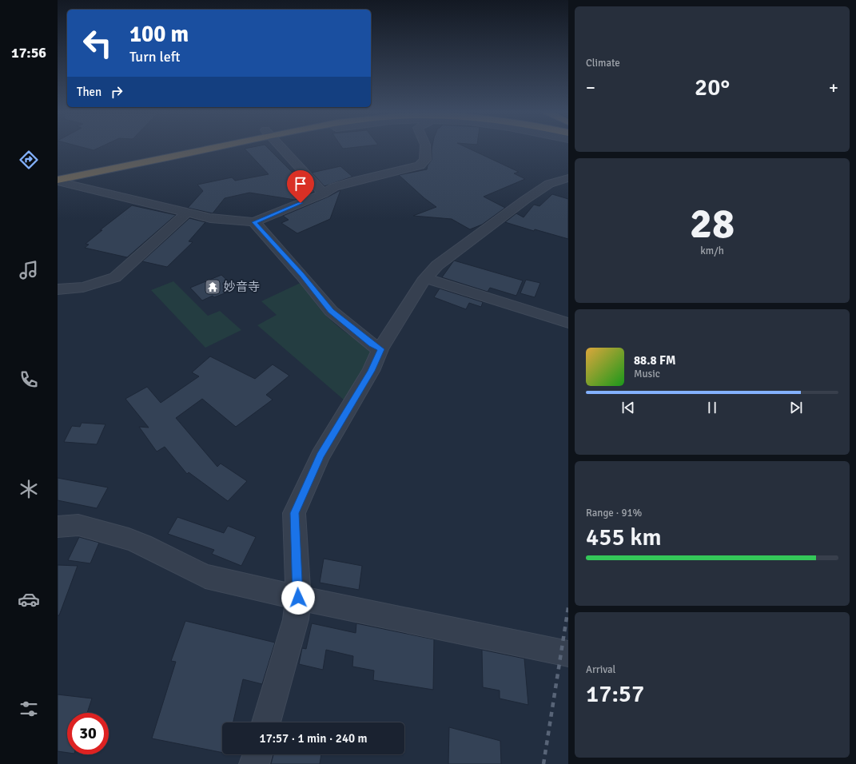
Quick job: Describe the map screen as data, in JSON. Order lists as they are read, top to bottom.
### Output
{
  "places": {
    "temple": ["妙音寺"]
  },
  "page": {
    "tabs": "17:56",
    "tile": [
      "Climate",
      ["28", "km/h"],
      ["Range · 91%", "455 km"],
      ["Arrival", "17:57"]
    ],
    "turn": ["100 m", "Turn left"],
    "heat": ["−", "20°", "+"],
    "then": "Then",
    "song": ["88.8 FM", "Music"],
    "limit": "30",
    "trip": "17:57 · 1 min · 240 m"
  }
}
